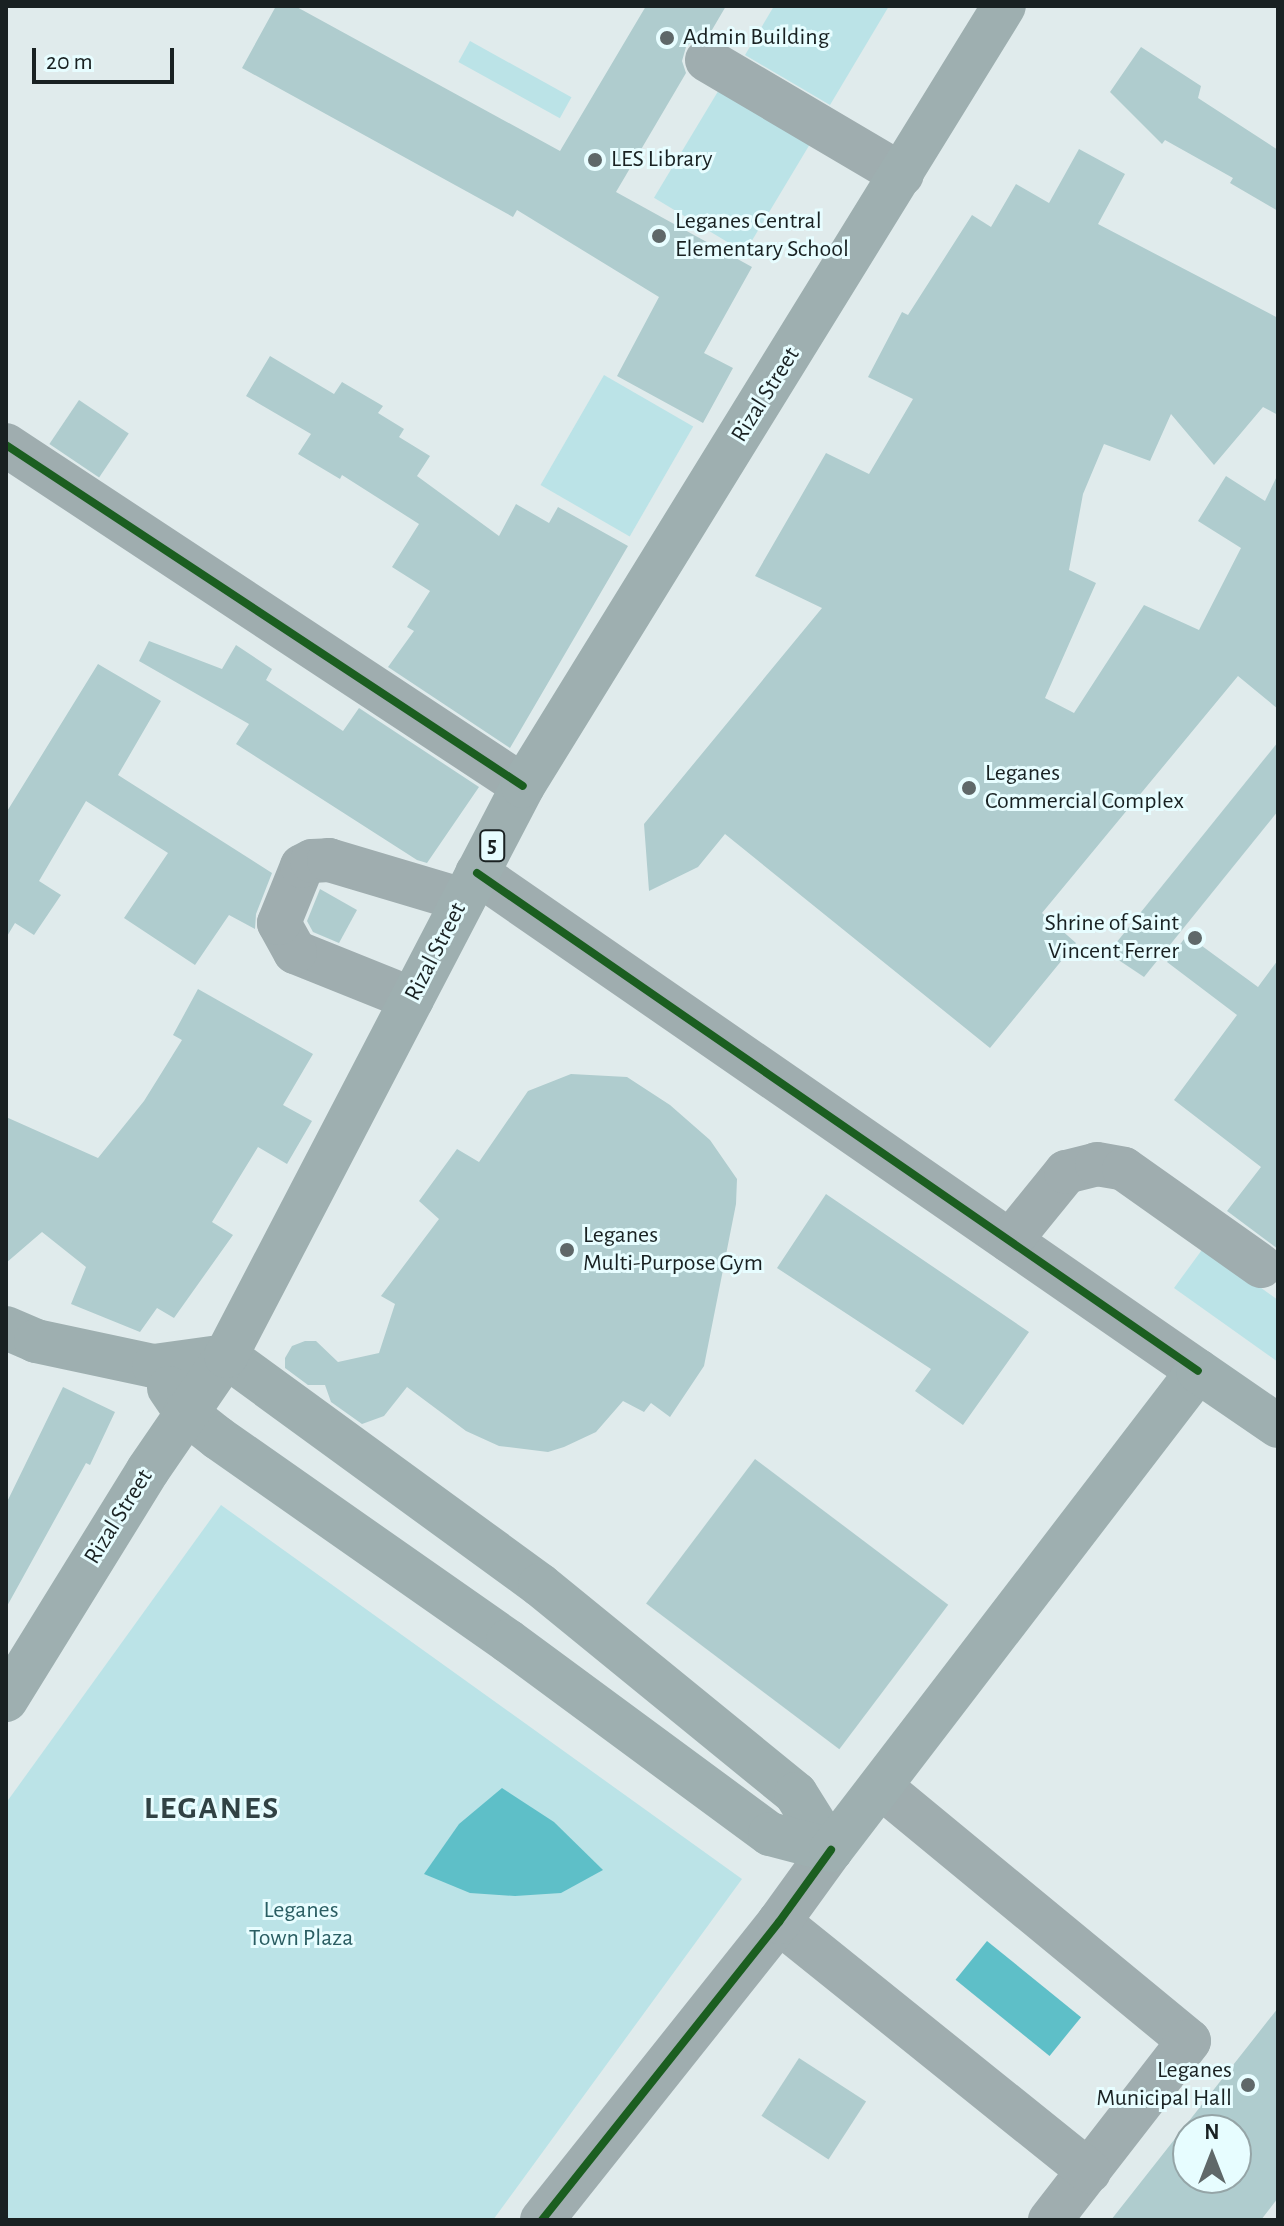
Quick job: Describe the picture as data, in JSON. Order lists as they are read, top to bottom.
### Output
{
  "streets": {
    "main road": ["Rizal Street", "5"]
  },
  "districts": ["LEGANES"],
  "parks": ["Leganes Town Plaza"],
  "places": [
    "Admin Building",
    "LES Library",
    "Leganes Central Elementary School",
    "Leganes Commercial Complex",
    "Shrine of Saint Vincent Ferrer",
    "Leganes Multi-Purpose Gym",
    "Leganes Municipal Hall"
  ],
  "scale_bar": "20 m",
  "north": "top"
}
